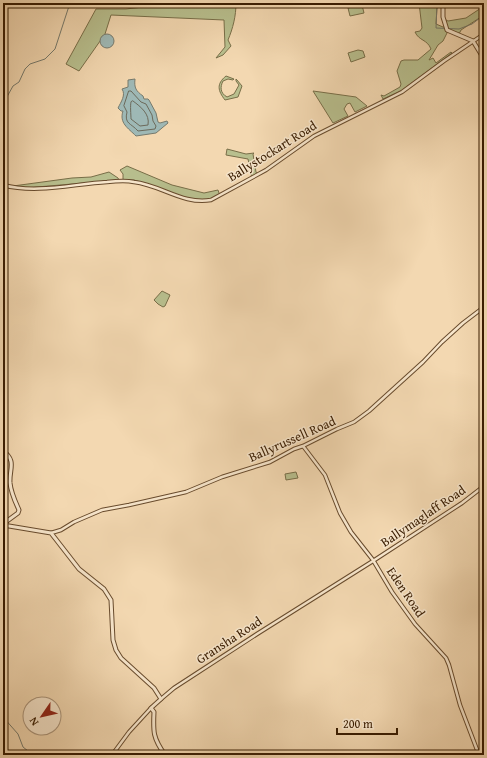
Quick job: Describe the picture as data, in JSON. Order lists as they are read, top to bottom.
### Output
{
  "streets": {
    "street": [
      "Ballystockart Road",
      "Ballyrussell Road",
      "Ballymaglaff Road",
      "Eden Road",
      "Gransha Road"
    ]
  },
  "crossings": [
    ["Ballyrussell Road", "Eden Road"],
    ["Ballymaglaff Road", "Eden Road"],
    ["Ballymaglaff Road", "Gransha Road"],
    ["Eden Road", "Gransha Road"]
  ],
  "scale_bar": "200 m",
  "north": "bottom left"
}
